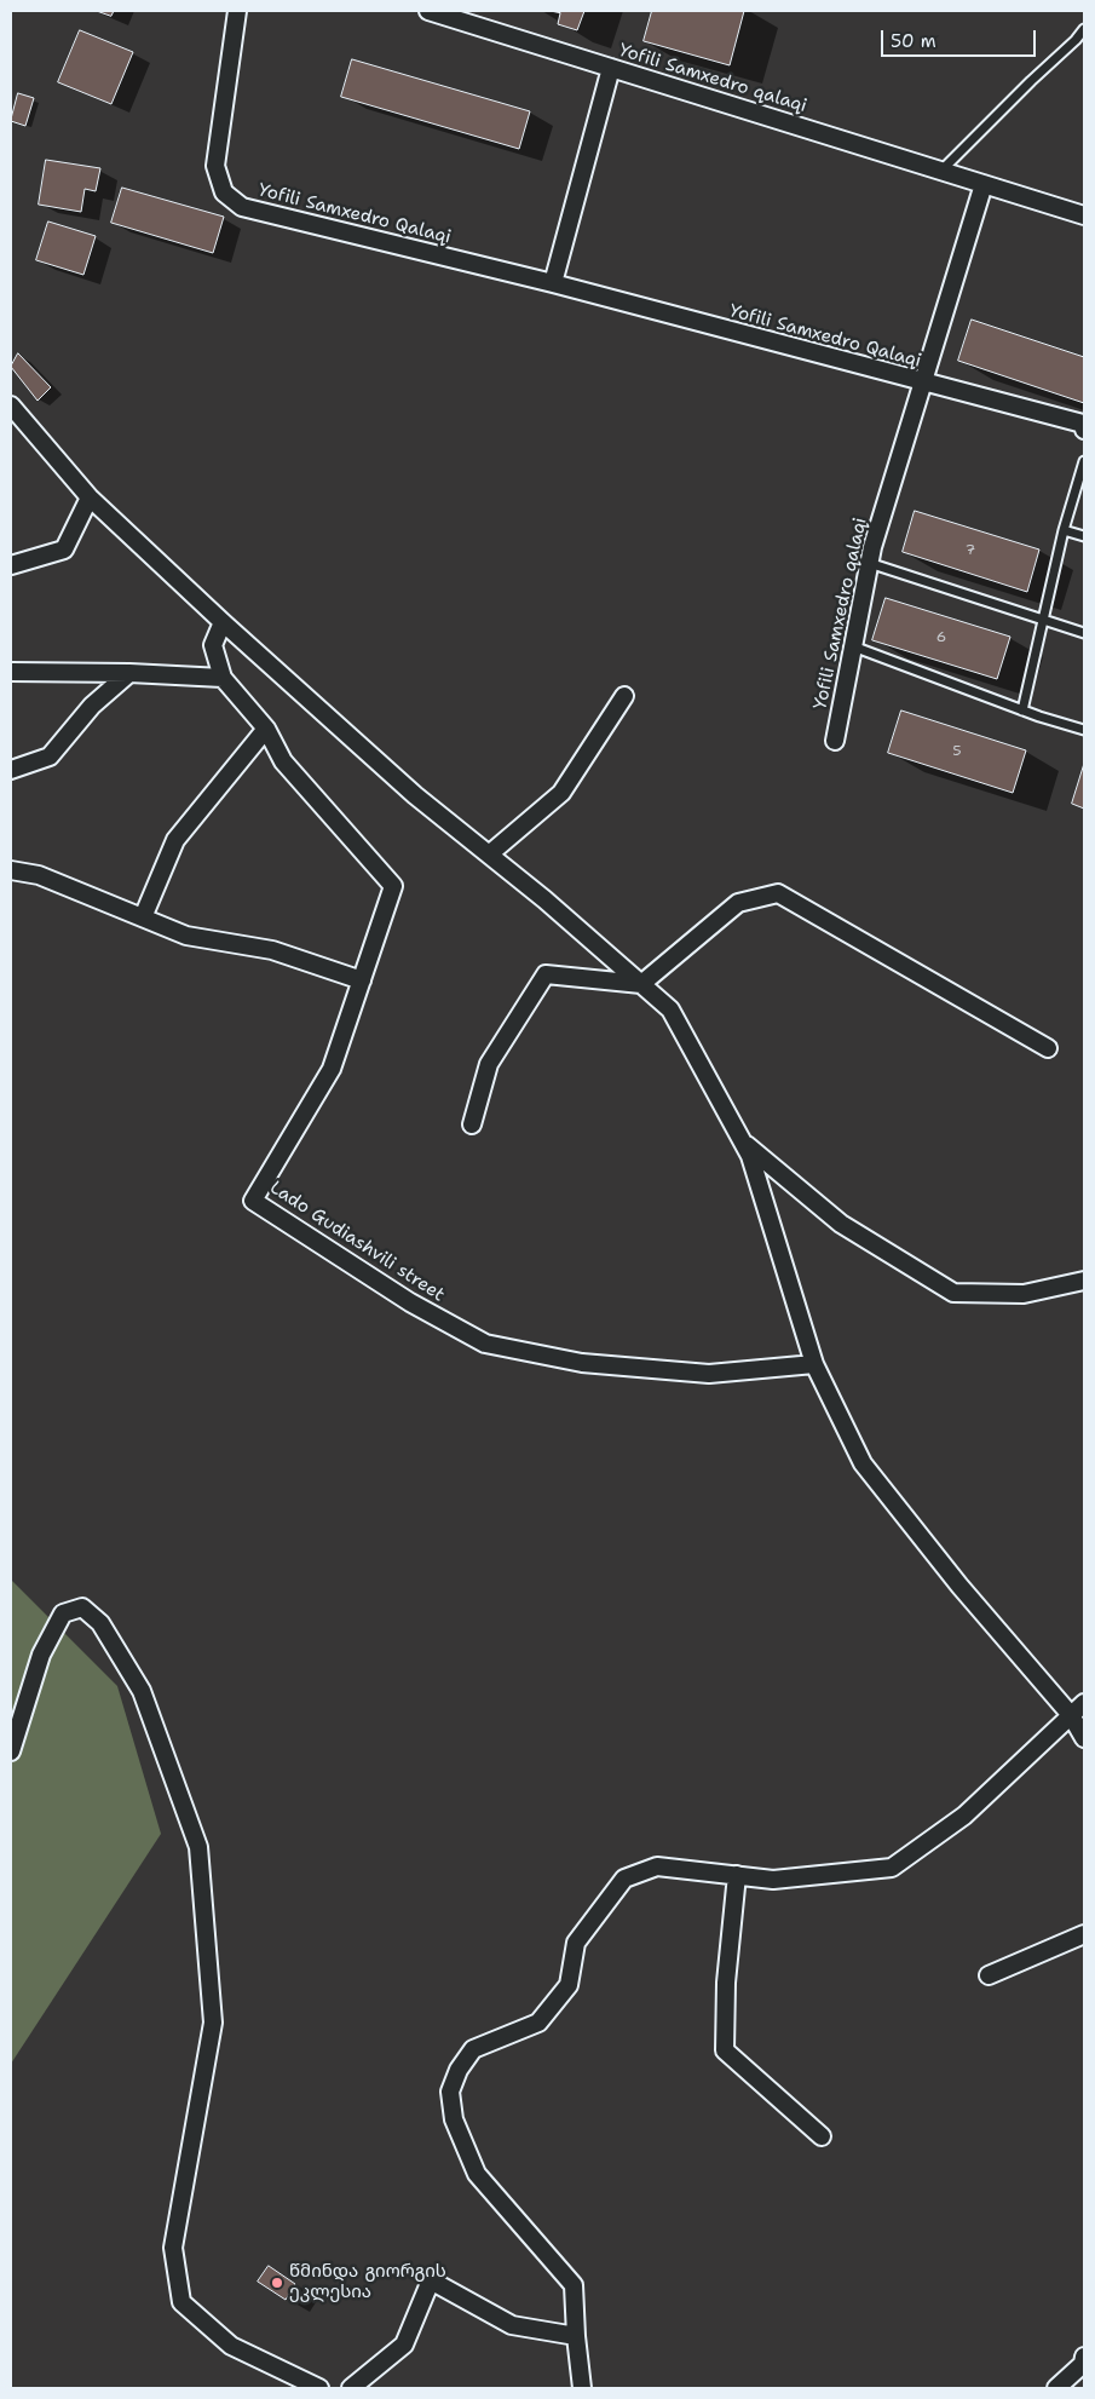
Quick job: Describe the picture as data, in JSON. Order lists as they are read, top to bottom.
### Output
{
  "streets": {
    "street": ["Yofili Samxedro qalaqi", "Yofili Samxedro Qalaqi", "Lado Gudiashvili street"]
  },
  "crossings": [
    ["Yofili Samxedro qalaqi", "Yofili Samxedro Qalaqi"]
  ],
  "places": ["წმინდა გიორგის ეკლესია"],
  "house_numbers": ["7", "6", "5"],
  "scale_bar": "50 m"
}
